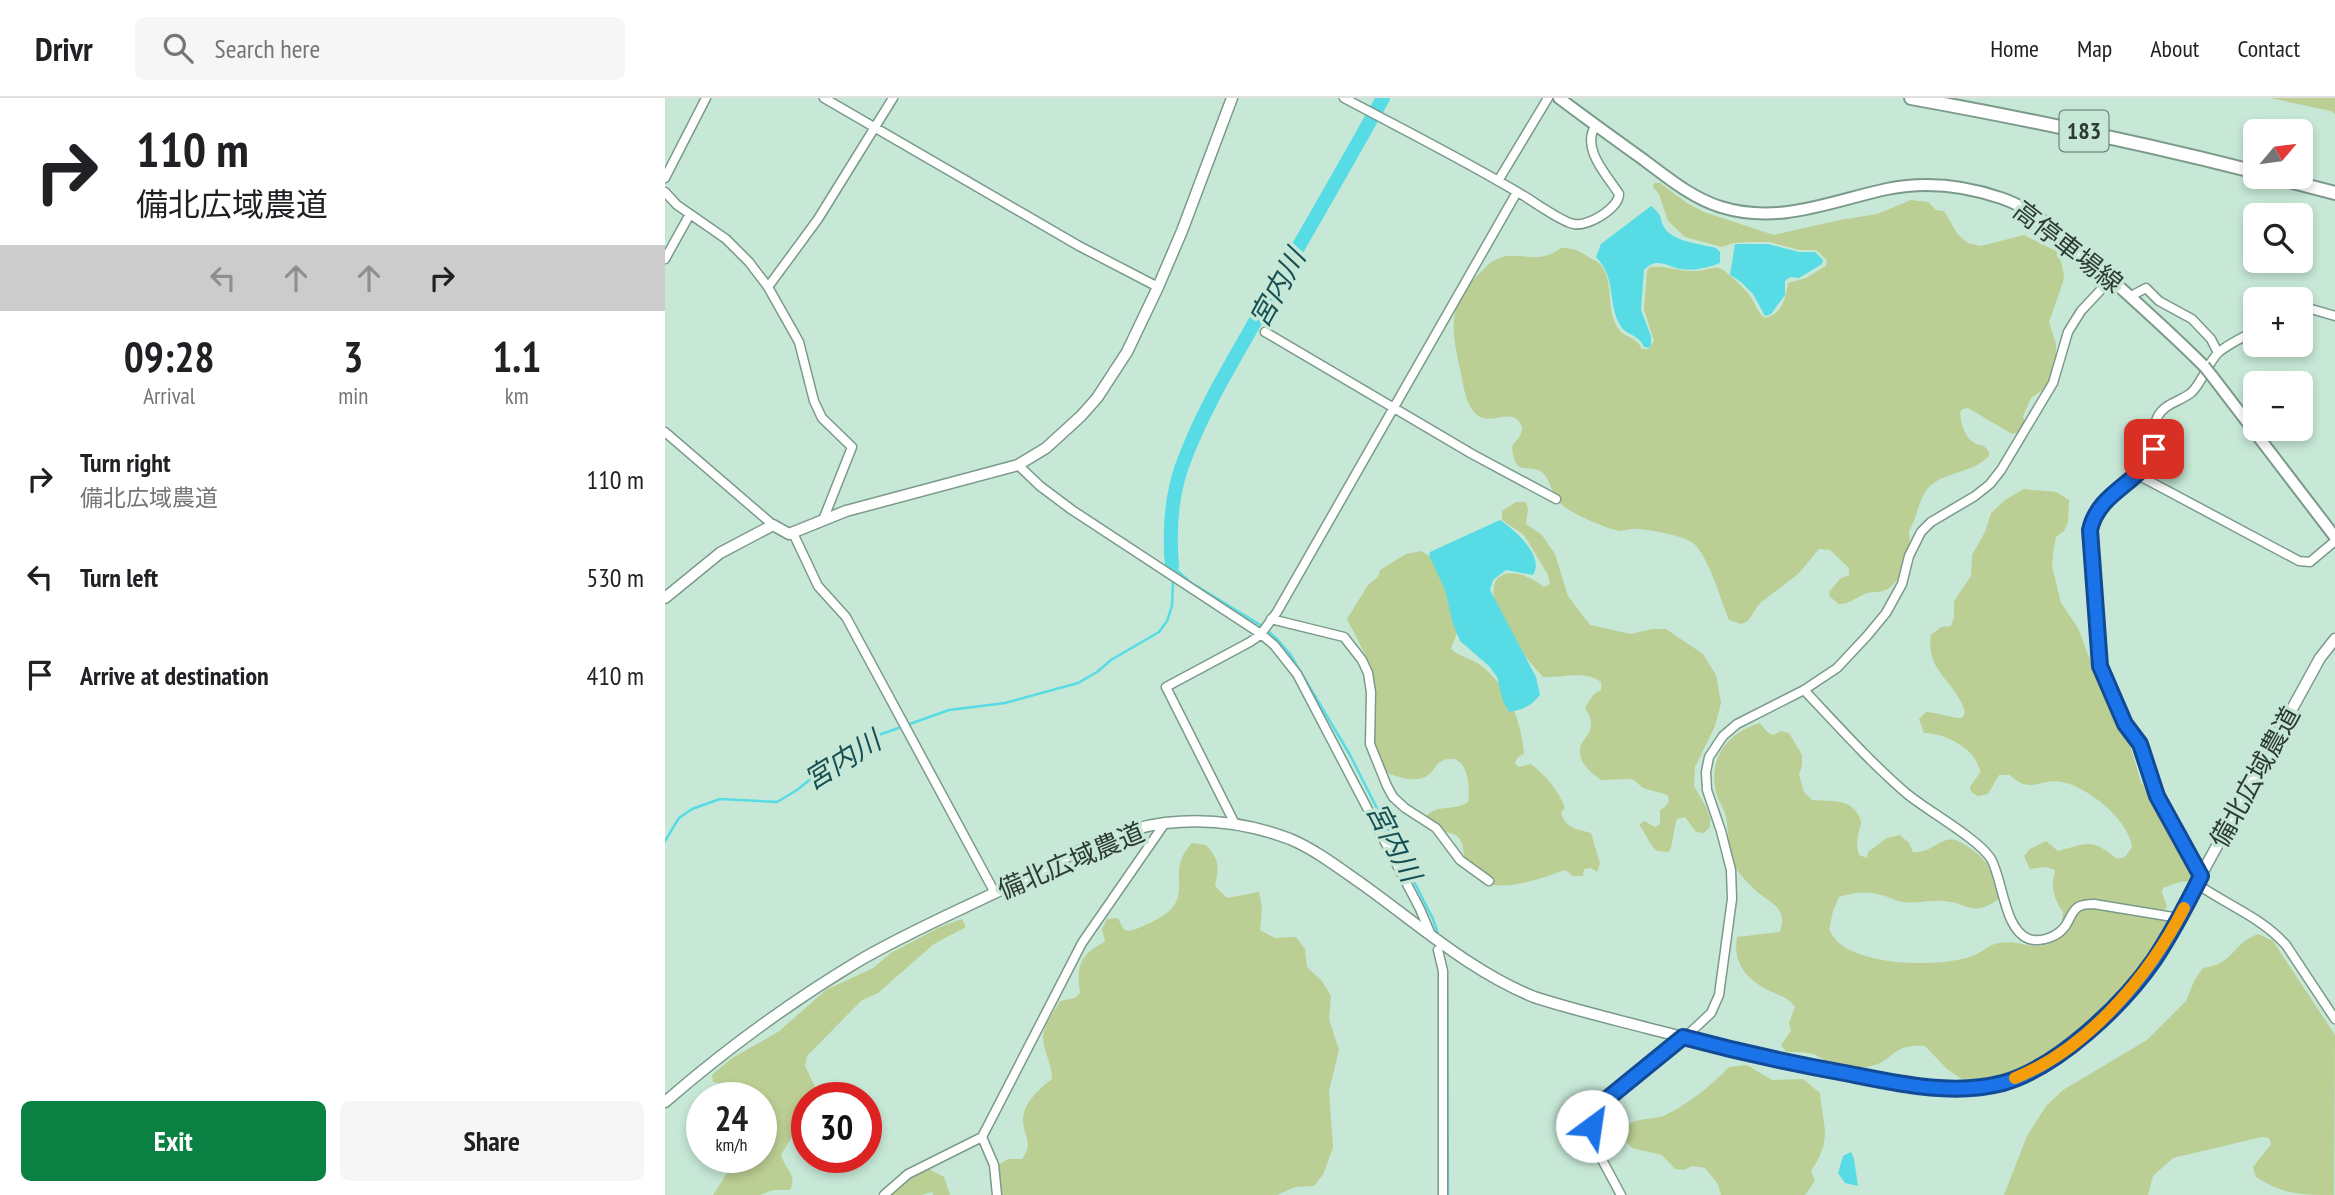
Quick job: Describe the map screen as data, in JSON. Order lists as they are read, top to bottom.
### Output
{
  "streets": {
    "highway": ["183"],
    "main road": ["高停車場線"],
    "street": ["備北広域農道"]
  },
  "water": ["宮内川"],
  "north": "top right",
  "page": {
    "header": "Drivr",
    "search": "Search here",
    "nav": [
      "Home",
      "Map",
      "About",
      "Contact"
    ],
    "turn": ["110 m", "備北広域農道"],
    "map_buttons": ["+", "−"],
    "eta": [
      "09:28",
      "Arrival",
      "3",
      "min",
      "1.1",
      "km"
    ],
    "list": [
      {
        "name": "Turn right",
        "note": "備北広域農道",
        "value": "110 m"
      },
      {
        "name": "Turn left",
        "value": "530 m"
      },
      {
        "name": "Arrive at destination",
        "value": "410 m"
      }
    ],
    "speed": "24 km/h",
    "limit": "30",
    "buttons": ["Exit", "Share"]
  }
}
